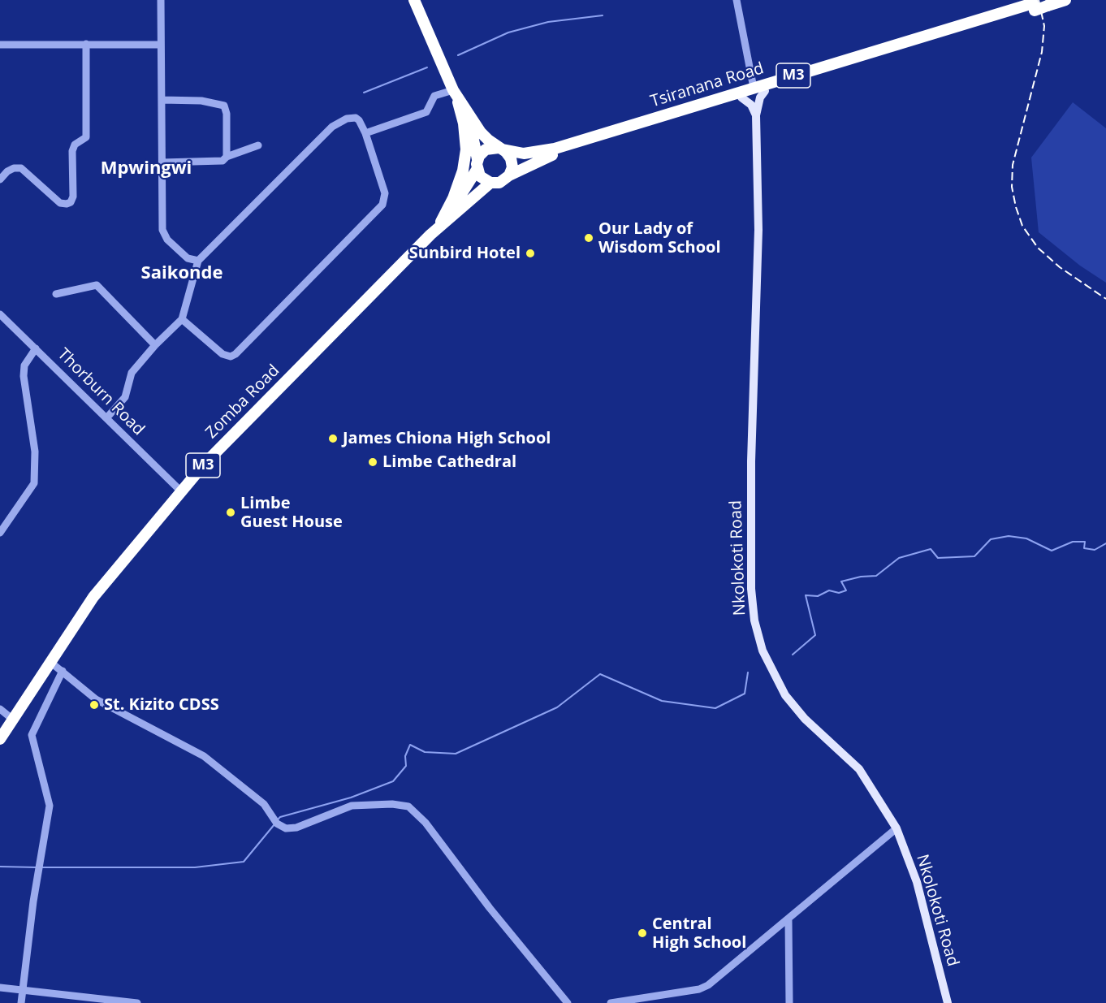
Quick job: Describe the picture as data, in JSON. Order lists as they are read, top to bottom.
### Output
{
  "streets": {
    "highway": ["M3", "Tsiranana Road", "Zomba Road"],
    "main road": ["Nkolokoti Road"],
    "street": ["Thorburn Road"]
  },
  "crossings": [
    ["M3", "Tsiranana Road"],
    ["M3", "Zomba Road"],
    ["Tsiranana Road", "Zomba Road"],
    ["Tsiranana Road", "Nkolokoti Road"],
    ["Thorburn Road", "Zomba Road"]
  ],
  "districts": ["Mpwingwi", "Saikonde"],
  "places": [
    "Our Lady of Wisdom School",
    "Sunbird Hotel",
    "James Chiona High School",
    "Limbe Cathedral",
    "Limbe Guest House",
    "St. Kizito CDSS",
    "Central High School"
  ]
}
